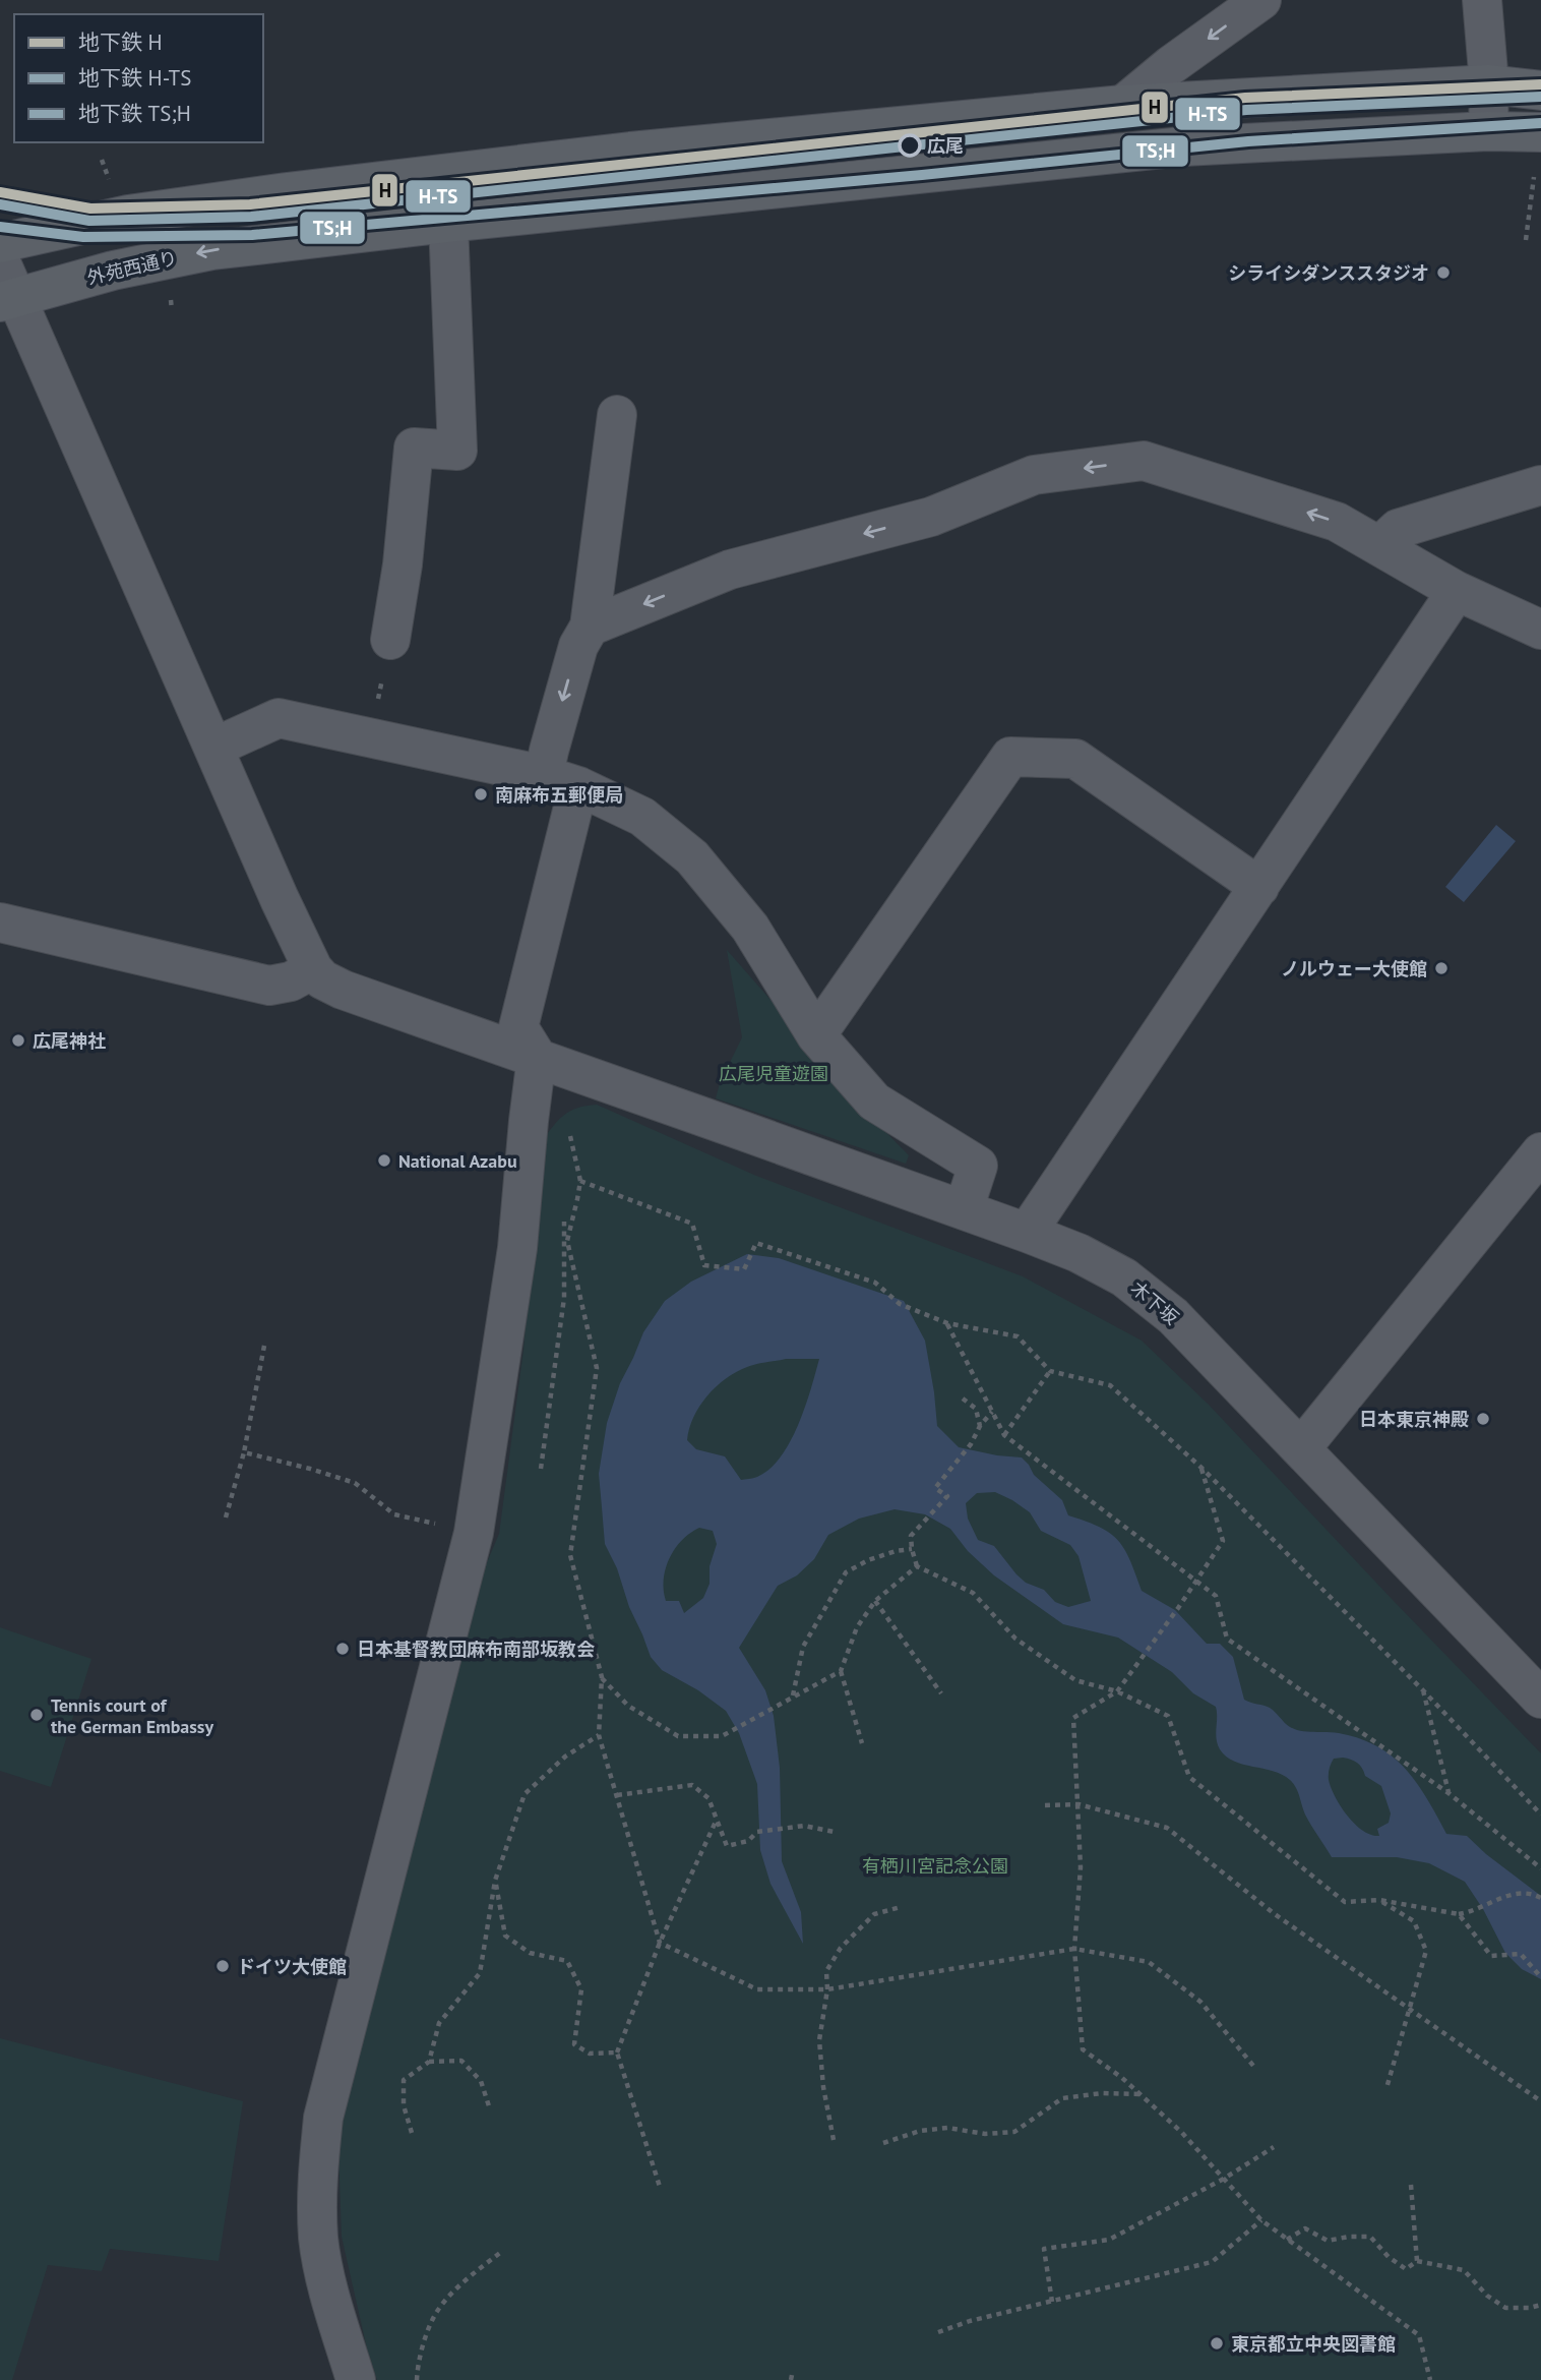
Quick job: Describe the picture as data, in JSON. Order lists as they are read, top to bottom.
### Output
{
  "streets": {
    "main road": ["外苑西通り"],
    "street": ["木下坂"]
  },
  "parks": ["広尾児童遊園", "有栖川宮記念公園"],
  "places": [
    "広尾",
    "シライシダンススタジオ",
    "南麻布五郵便局",
    "ノルウェー大使館",
    "広尾神社",
    "National Azabu",
    "日本東京神殿",
    "日本基督教団麻布南部坂教会",
    "Tennis court of the German Embassy",
    "ドイツ大使館",
    "東京都立中央図書館"
  ],
  "lines": ["metro line H", "metro line H-TS", "metro line TS;H"],
  "legend": ["地下鉄 H", "地下鉄 H-TS", "地下鉄 TS;H"]
}
